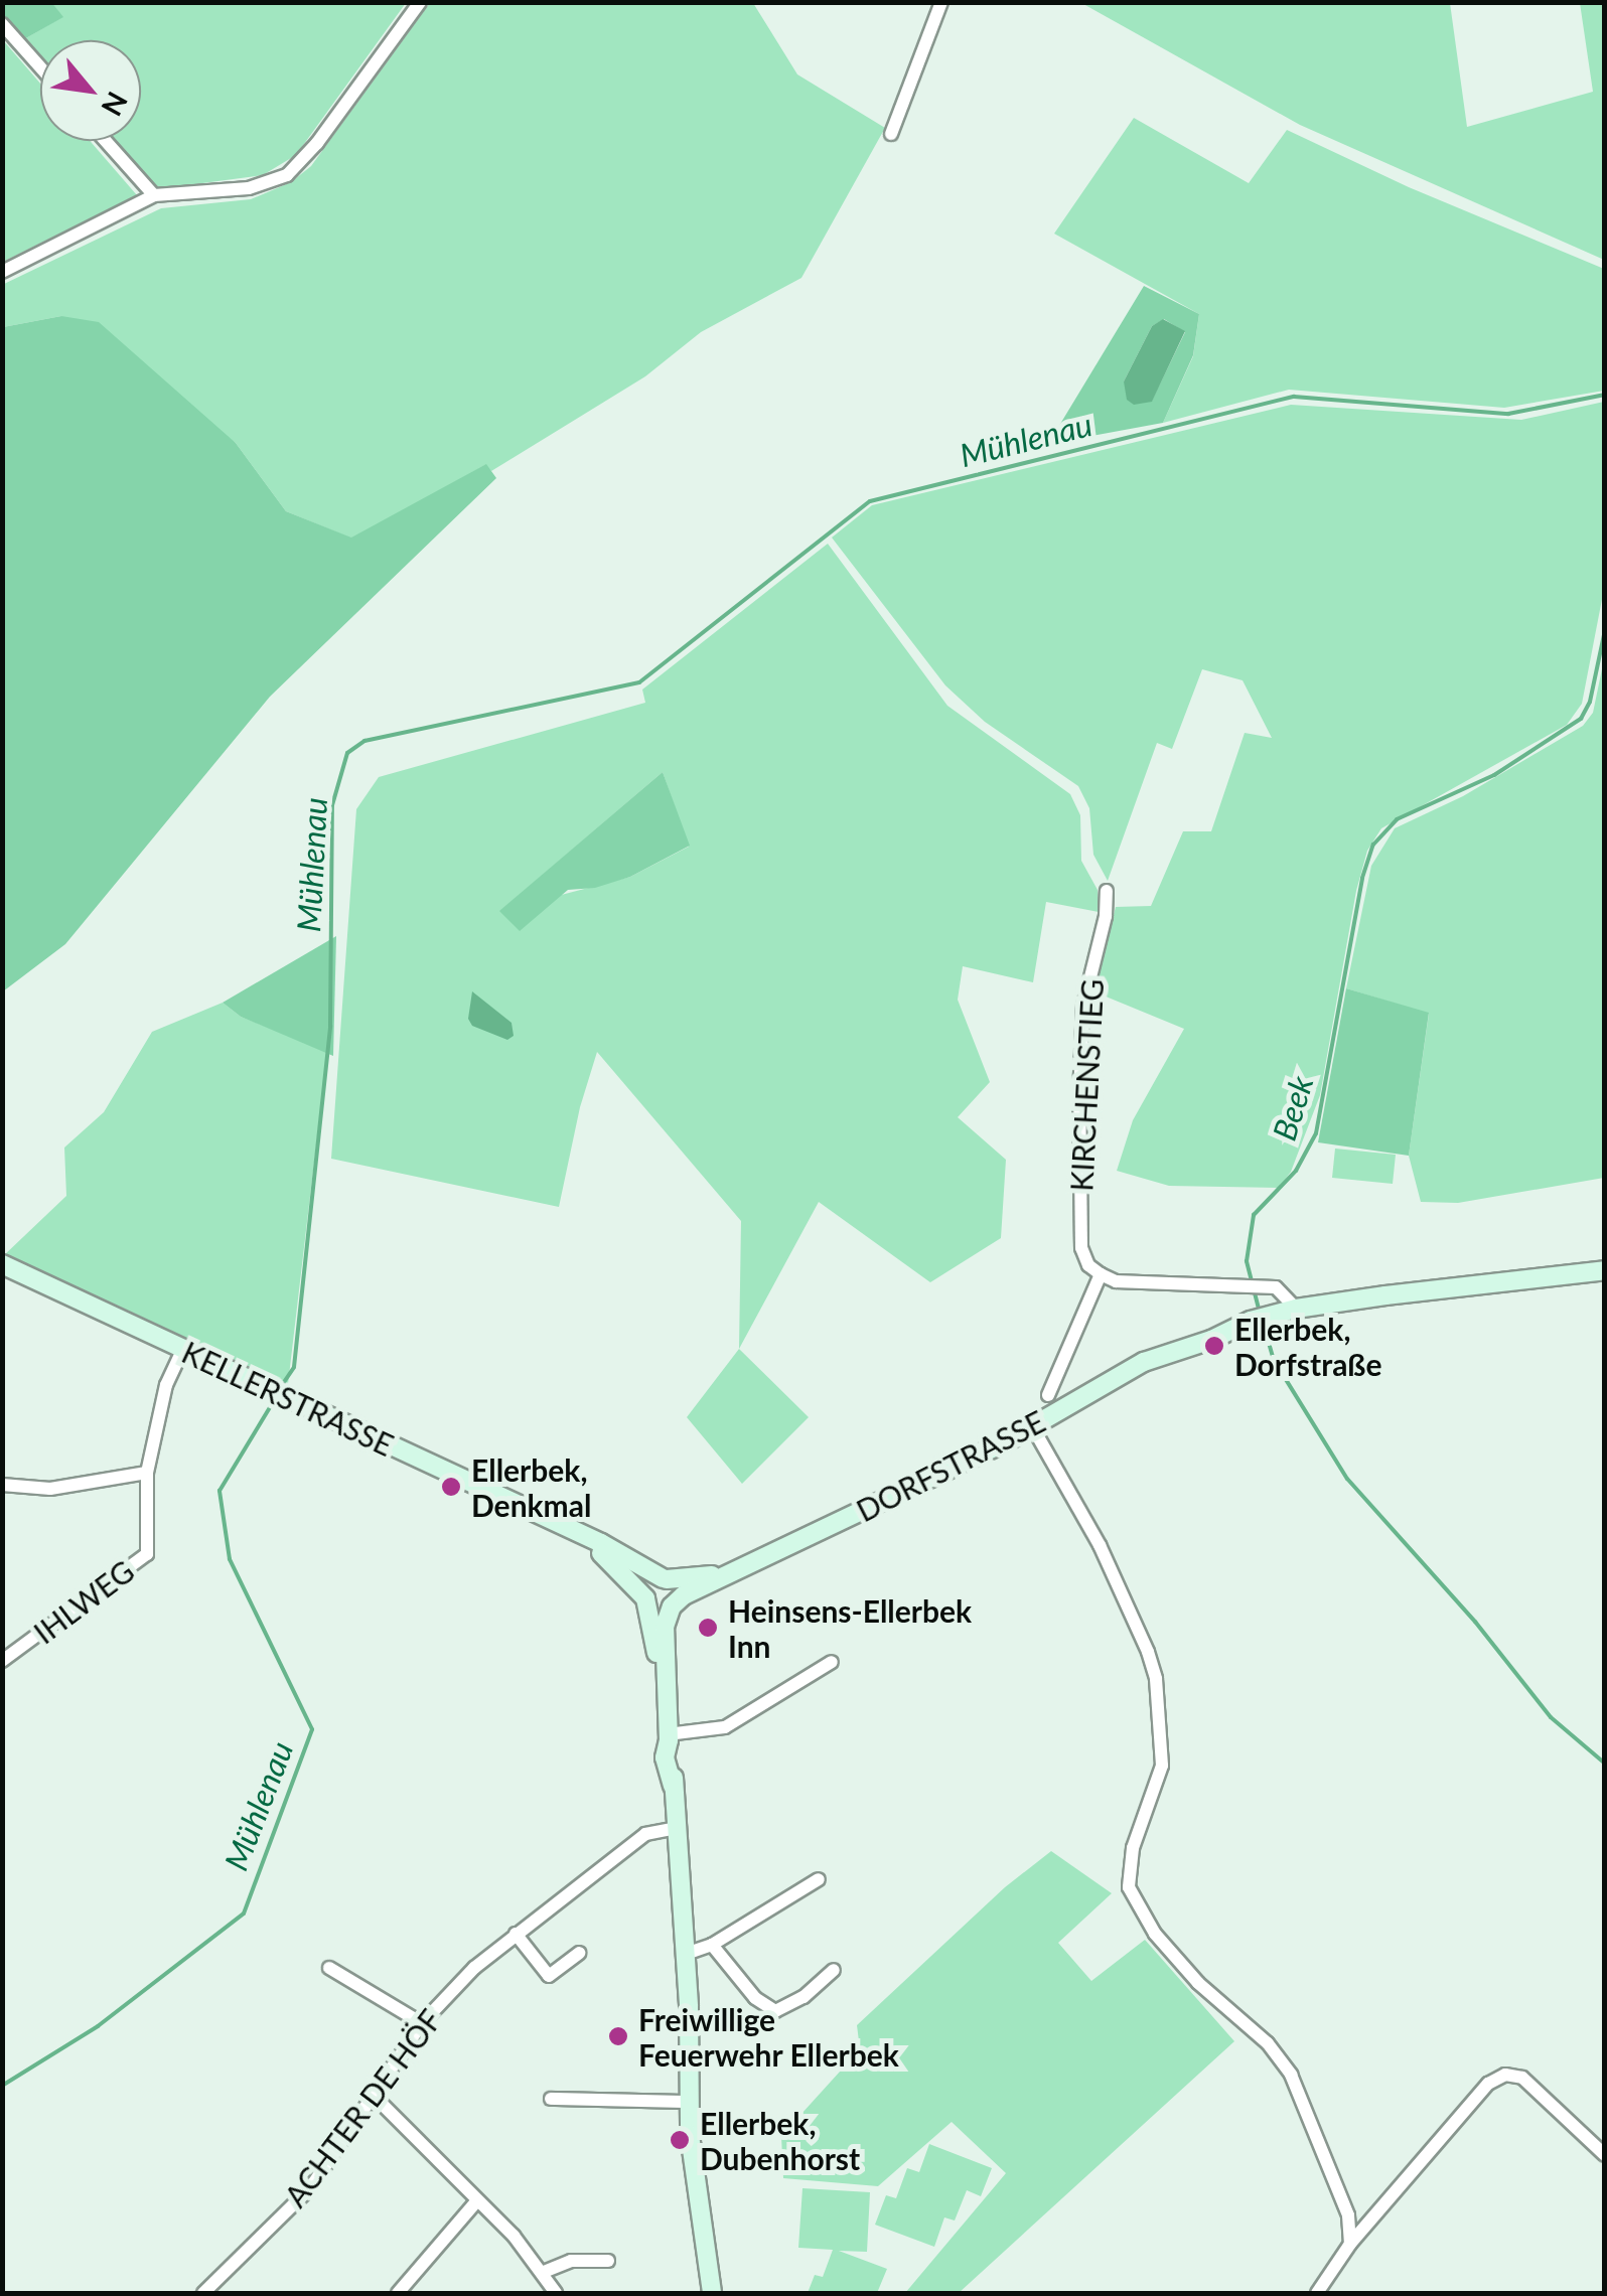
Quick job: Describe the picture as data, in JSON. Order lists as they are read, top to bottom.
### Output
{
  "streets": {
    "main road": ["KELLERSTRASSE", "DORFSTRASSE"],
    "street": ["KIRCHENSTIEG", "IHLWEG", "ACHTER DE HÖF"]
  },
  "crossings": [
    ["KELLERSTRASSE", "DORFSTRASSE"]
  ],
  "water": ["Mühlenau", "Beek"],
  "places": [
    "Ellerbek, Dorfstraße",
    "Ellerbek, Denkmal",
    "Heinsens-Ellerbek Inn",
    "Freiwillige Feuerwehr Ellerbek",
    "Ellerbek, Dubenhorst"
  ],
  "north": "bottom right"
}
